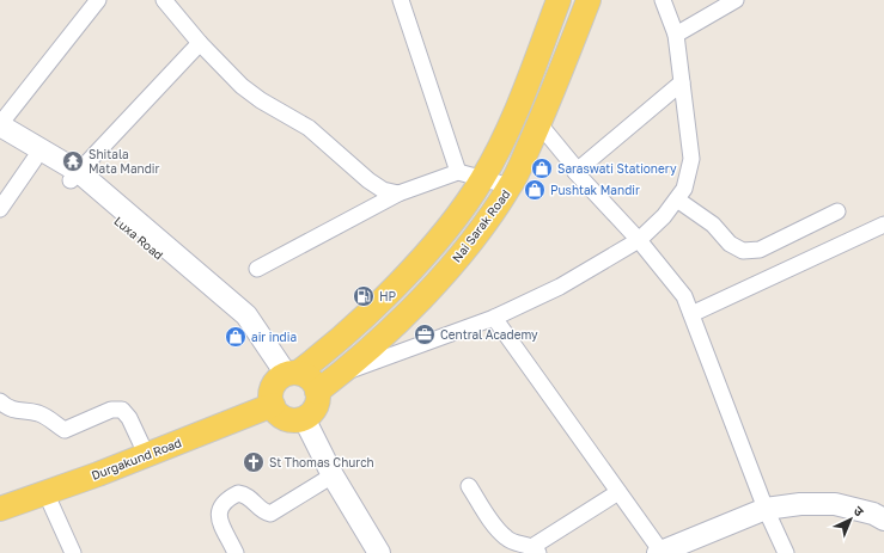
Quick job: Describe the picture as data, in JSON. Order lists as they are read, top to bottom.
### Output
{
  "streets": {
    "main road": ["Nai Sarak Road", "Durgakund Road"],
    "street": ["Luxa Road"]
  },
  "crossings": [
    ["Nai Sarak Road", "Luxa Road"]
  ],
  "places": {
    "temple": ["Shitala Mata Mandir"],
    "shop": ["Saraswati Stationery", "Pushtak Mandir", "air india"],
    "fuel station": ["HP"],
    "office": ["Central Academy"],
    "church": ["St Thomas Church"]
  },
  "north": "top right"
}
